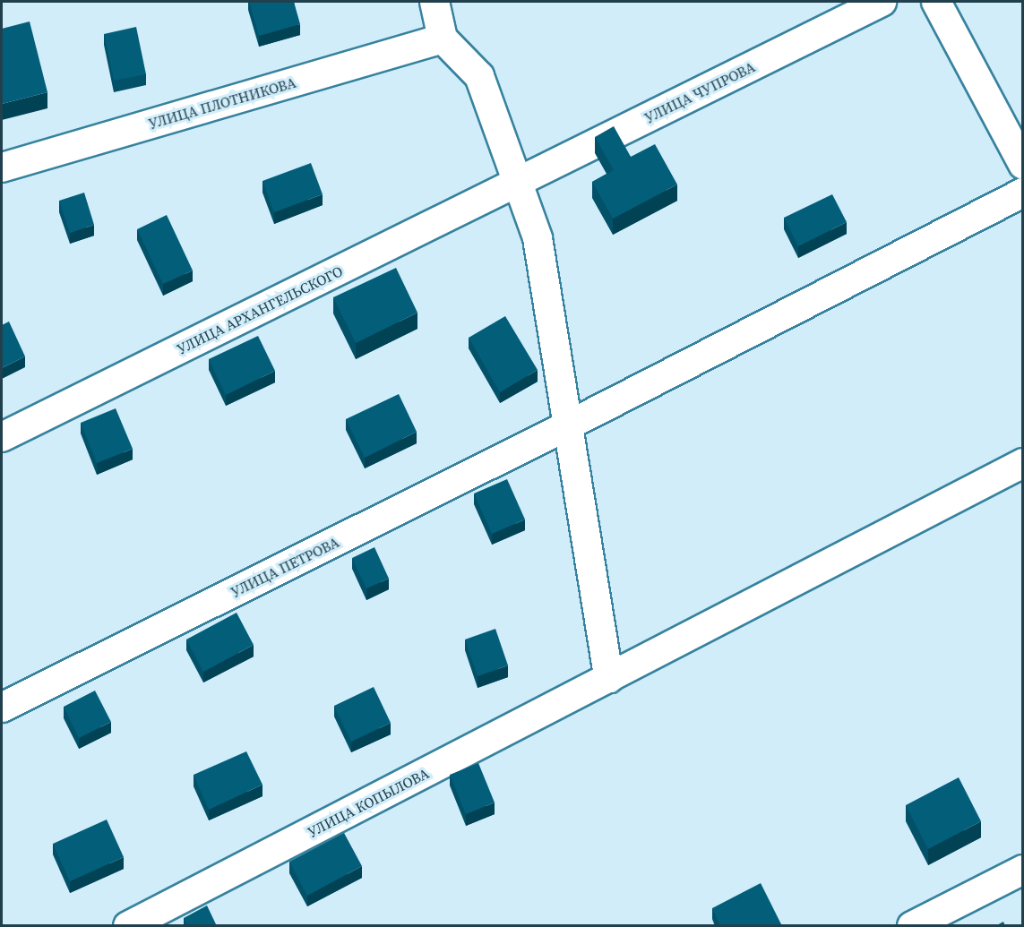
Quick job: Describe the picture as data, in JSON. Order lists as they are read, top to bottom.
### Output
{
  "streets": {
    "street": [
      "УЛИЦА ЧУПРОВА",
      "УЛИЦА ПЛОТНИКОВА",
      "УЛИЦА АРХАНГЕЛЬСКОГО",
      "УЛИЦА ПЕТРОВА",
      "УЛИЦА КОПЫЛОВА"
    ]
  },
  "crossings": [
    ["УЛИЦА ЧУПРОВА", "УЛИЦА АРХАНГЕЛЬСКОГО"]
  ]
}
